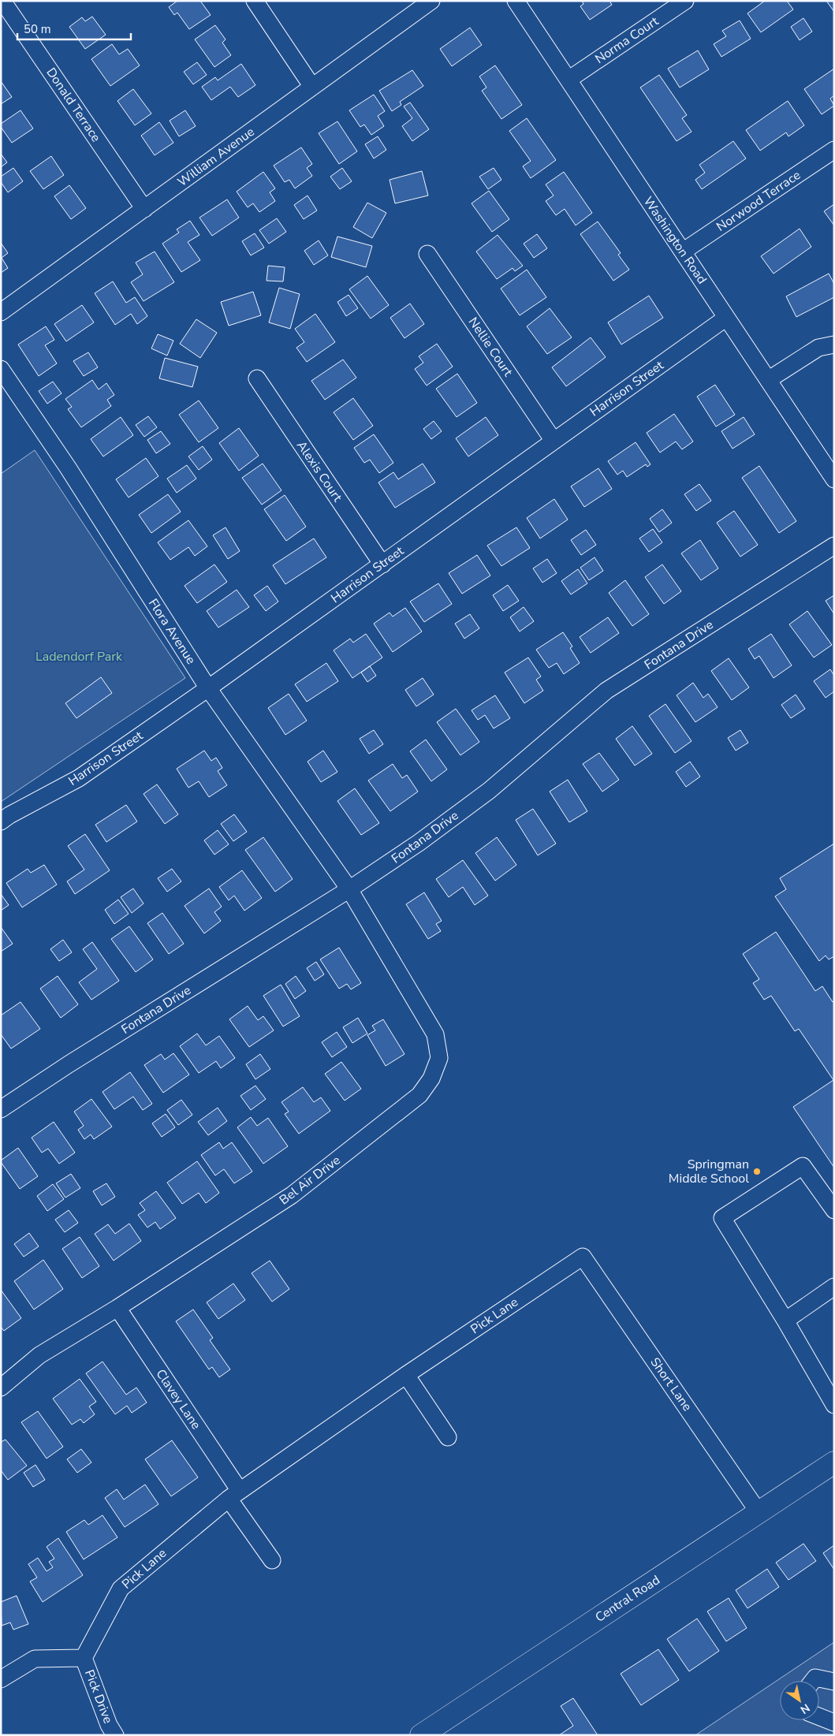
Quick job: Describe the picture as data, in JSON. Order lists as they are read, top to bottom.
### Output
{
  "streets": {
    "main road": ["Central Road"],
    "street": [
      "Norma Court",
      "Donald Terrace",
      "William Avenue",
      "Norwood Terrace",
      "Washington Road",
      "Nellie Court",
      "Harrison Street",
      "Alexis Court",
      "Flora Avenue",
      "Fontana Drive",
      "Bel Air Drive",
      "Pick Lane",
      "Short Lane",
      "Clavey Lane",
      "Pick Drive"
    ]
  },
  "crossings": [
    ["Norma Court", "Washington Road"],
    ["Donald Terrace", "William Avenue"],
    ["Norwood Terrace", "Washington Road"],
    ["Washington Road", "Harrison Street"],
    ["Nellie Court", "Harrison Street"],
    ["Harrison Street", "Alexis Court"],
    ["Harrison Street", "Flora Avenue"],
    ["Flora Avenue", "Fontana Drive"],
    ["Flora Avenue", "Bel Air Drive"],
    ["Fontana Drive", "Bel Air Drive"],
    ["Bel Air Drive", "Clavey Lane"],
    ["Pick Lane", "Short Lane"],
    ["Pick Lane", "Clavey Lane"],
    ["Pick Lane", "Pick Drive"],
    ["Short Lane", "Central Road"]
  ],
  "parks": ["Ladendorf Park"],
  "places": ["Springman Middle School"],
  "scale_bar": "50 m",
  "north": "bottom right"
}
